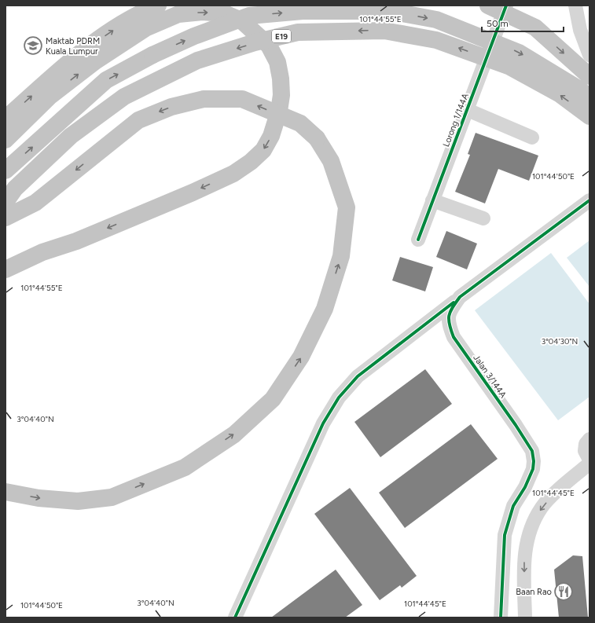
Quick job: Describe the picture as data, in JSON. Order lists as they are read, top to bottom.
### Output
{
  "streets": {
    "highway": ["E19"],
    "street": ["Lorong 1/144A", "Jalan 3/144A"]
  },
  "places": {
    "school or university": ["Maktab PDRM Kuala Lumpur"],
    "restaurant": ["Baan Rao"]
  },
  "scale_bar": "50 m",
  "coordinates": [
    "101°44'55\"E",
    "101°44'50\"E",
    "3°04'30\"N",
    "3°04'40\"N",
    "101°44'45\"E"
  ]
}
